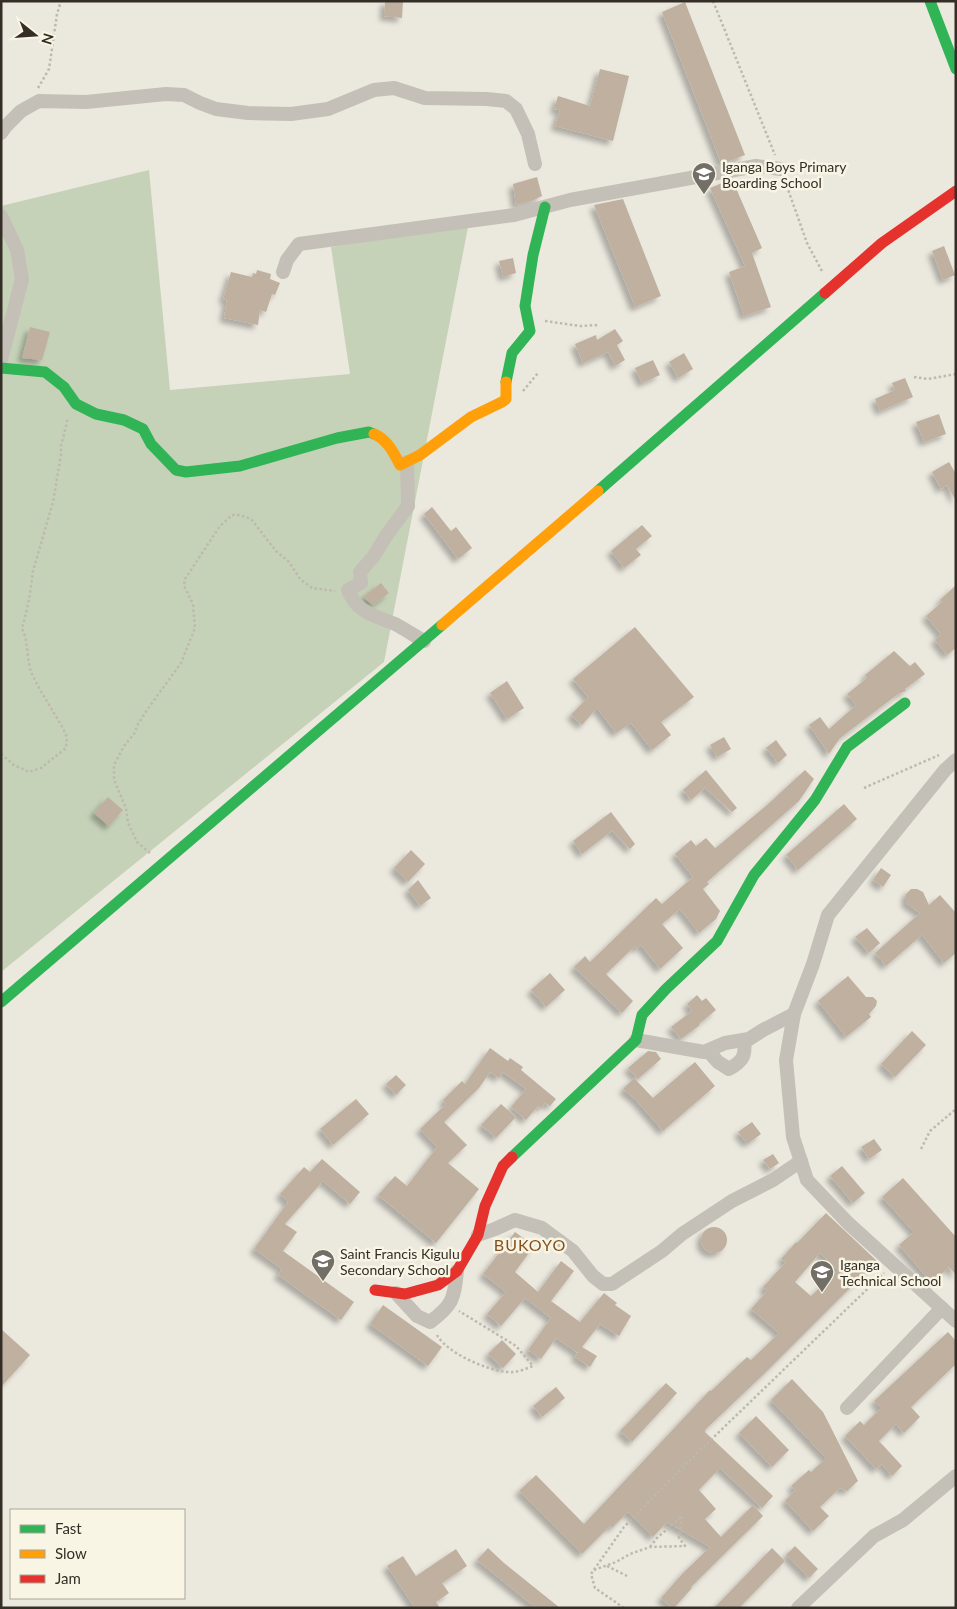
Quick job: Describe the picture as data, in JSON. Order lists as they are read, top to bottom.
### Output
{
  "districts": ["BUKOYO"],
  "places": {
    "school or university": ["Iganga Boys Primary Boarding School", "Saint Francis Kigulu Secondary School", "Iganga Technical School"]
  },
  "legend": ["Fast", "Slow", "Jam"],
  "north": "right"
}
